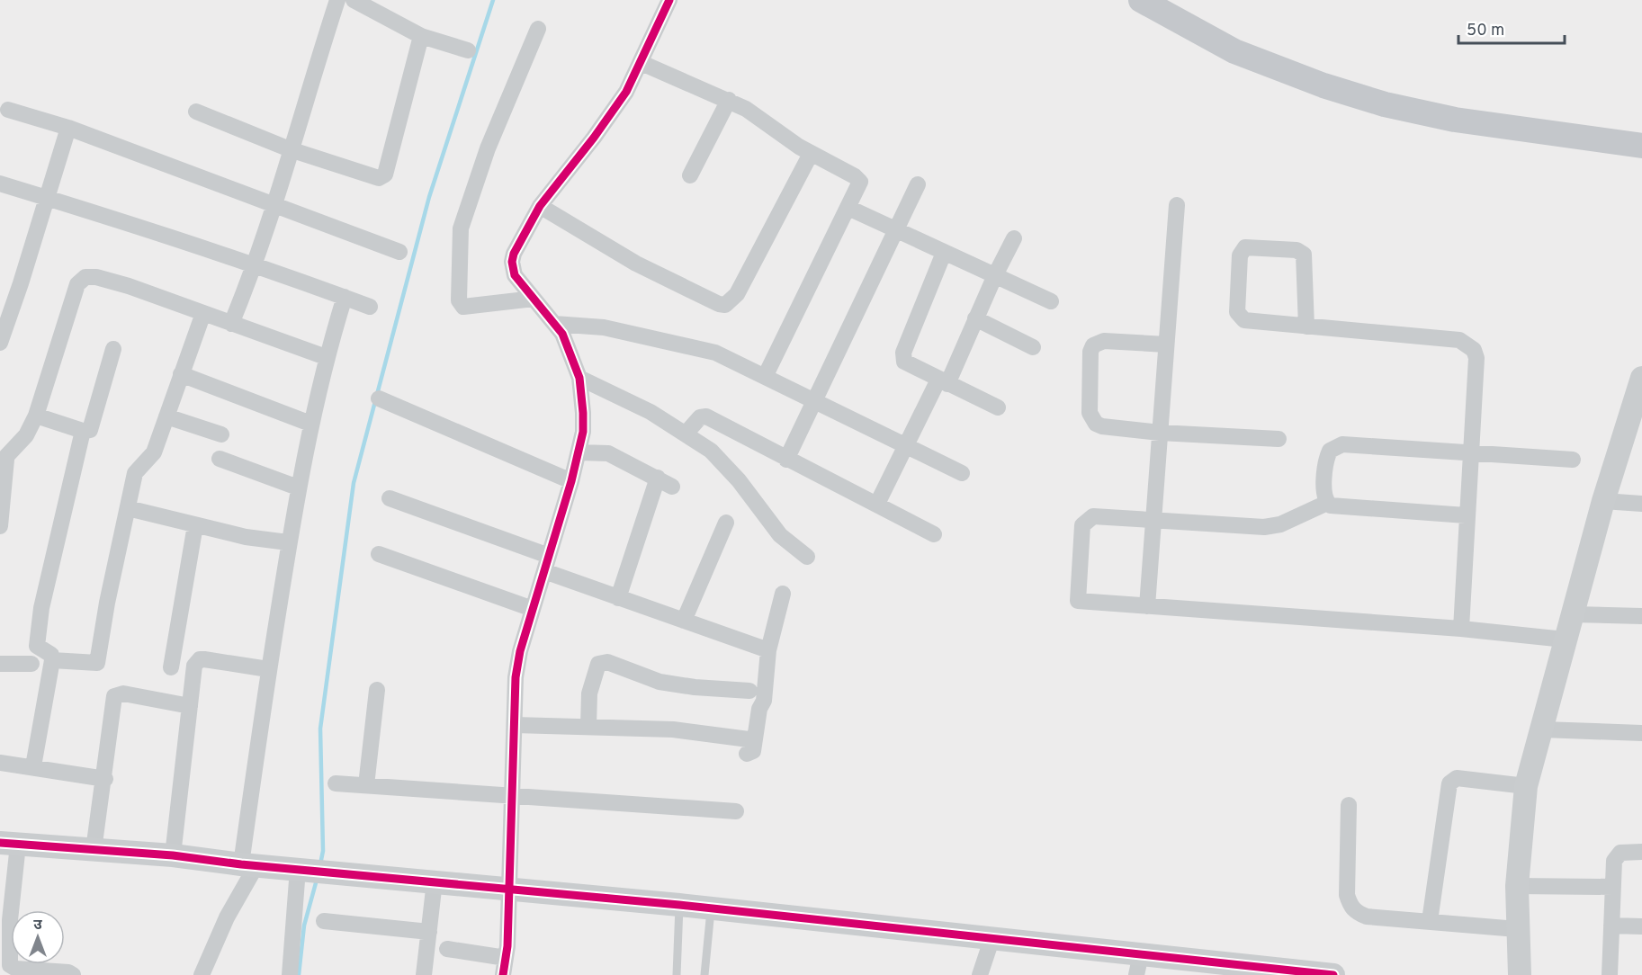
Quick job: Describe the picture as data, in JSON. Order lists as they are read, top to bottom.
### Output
{
  "scale_bar": "50 m",
  "north": "top"
}
